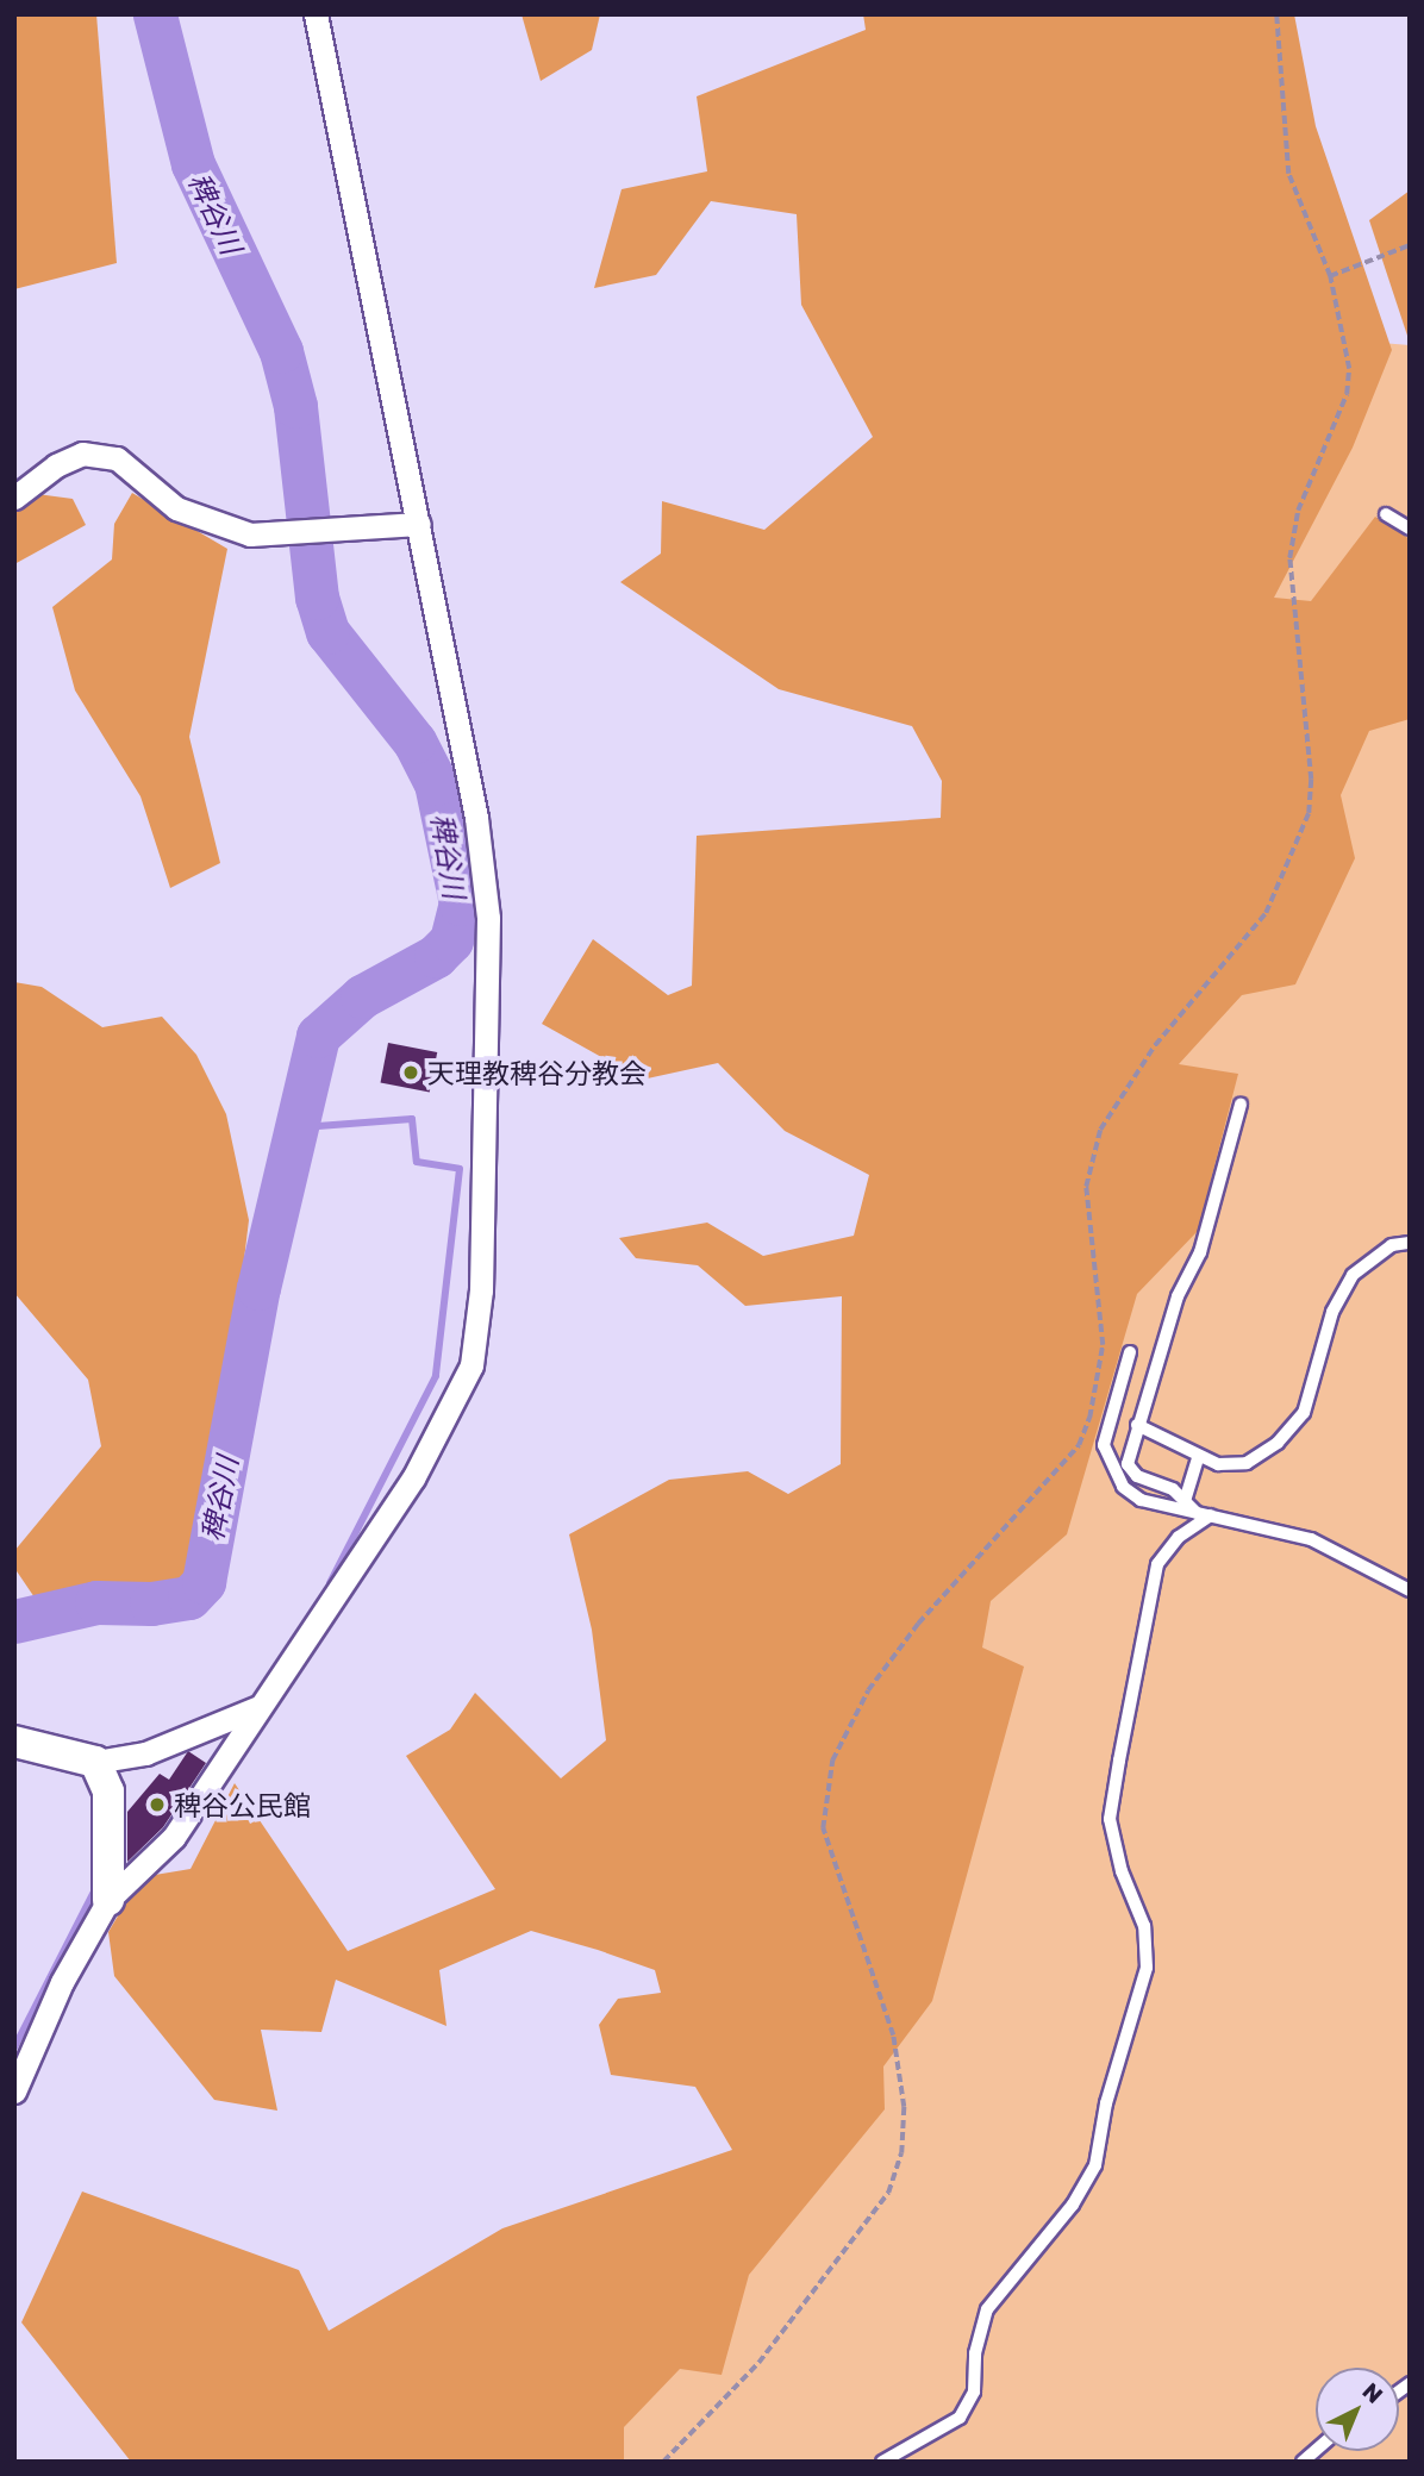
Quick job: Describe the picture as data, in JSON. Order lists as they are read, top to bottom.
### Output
{
  "water": ["稗谷川"],
  "places": ["天理教稗谷分教会", "稗谷公民館"],
  "north": "top right"
}
